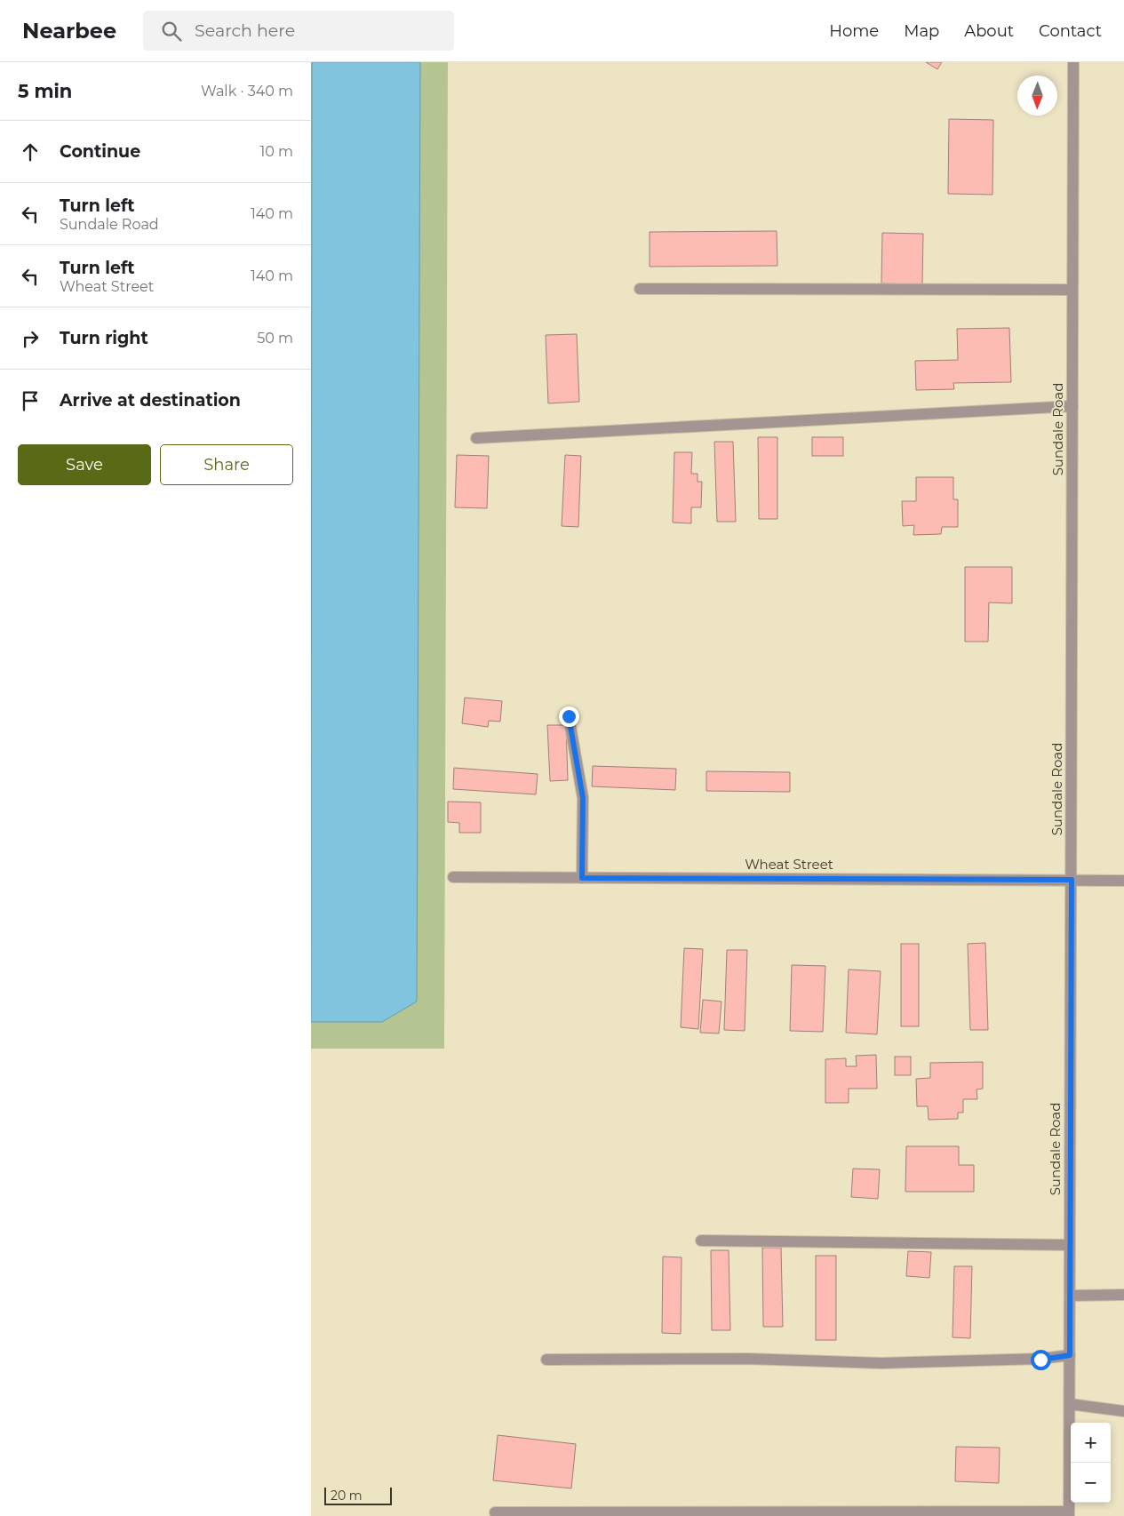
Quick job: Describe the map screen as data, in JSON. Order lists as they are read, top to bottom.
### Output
{
  "streets": {
    "street": ["Sundale Road", "Wheat Street"]
  },
  "crossings": [
    ["Sundale Road", "Wheat Street"]
  ],
  "scale_bar": "20 m",
  "north": "bottom",
  "page": {
    "header": "Nearbee",
    "search": "Search here",
    "nav": [
      "Home",
      "Map",
      "About",
      "Contact"
    ],
    "heading": ["5 min", "Walk · 340 m"],
    "list": [
      ["Continue", "10 m"],
      ["Turn left", "Sundale Road", "140 m"],
      ["Turn left", "Wheat Street", "140 m"],
      ["Turn right", "50 m"],
      "Arrive at destination"
    ],
    "buttons": ["Save", "Share"],
    "map_buttons": ["+", "−"],
    "scale": "20 m"
  }
}
